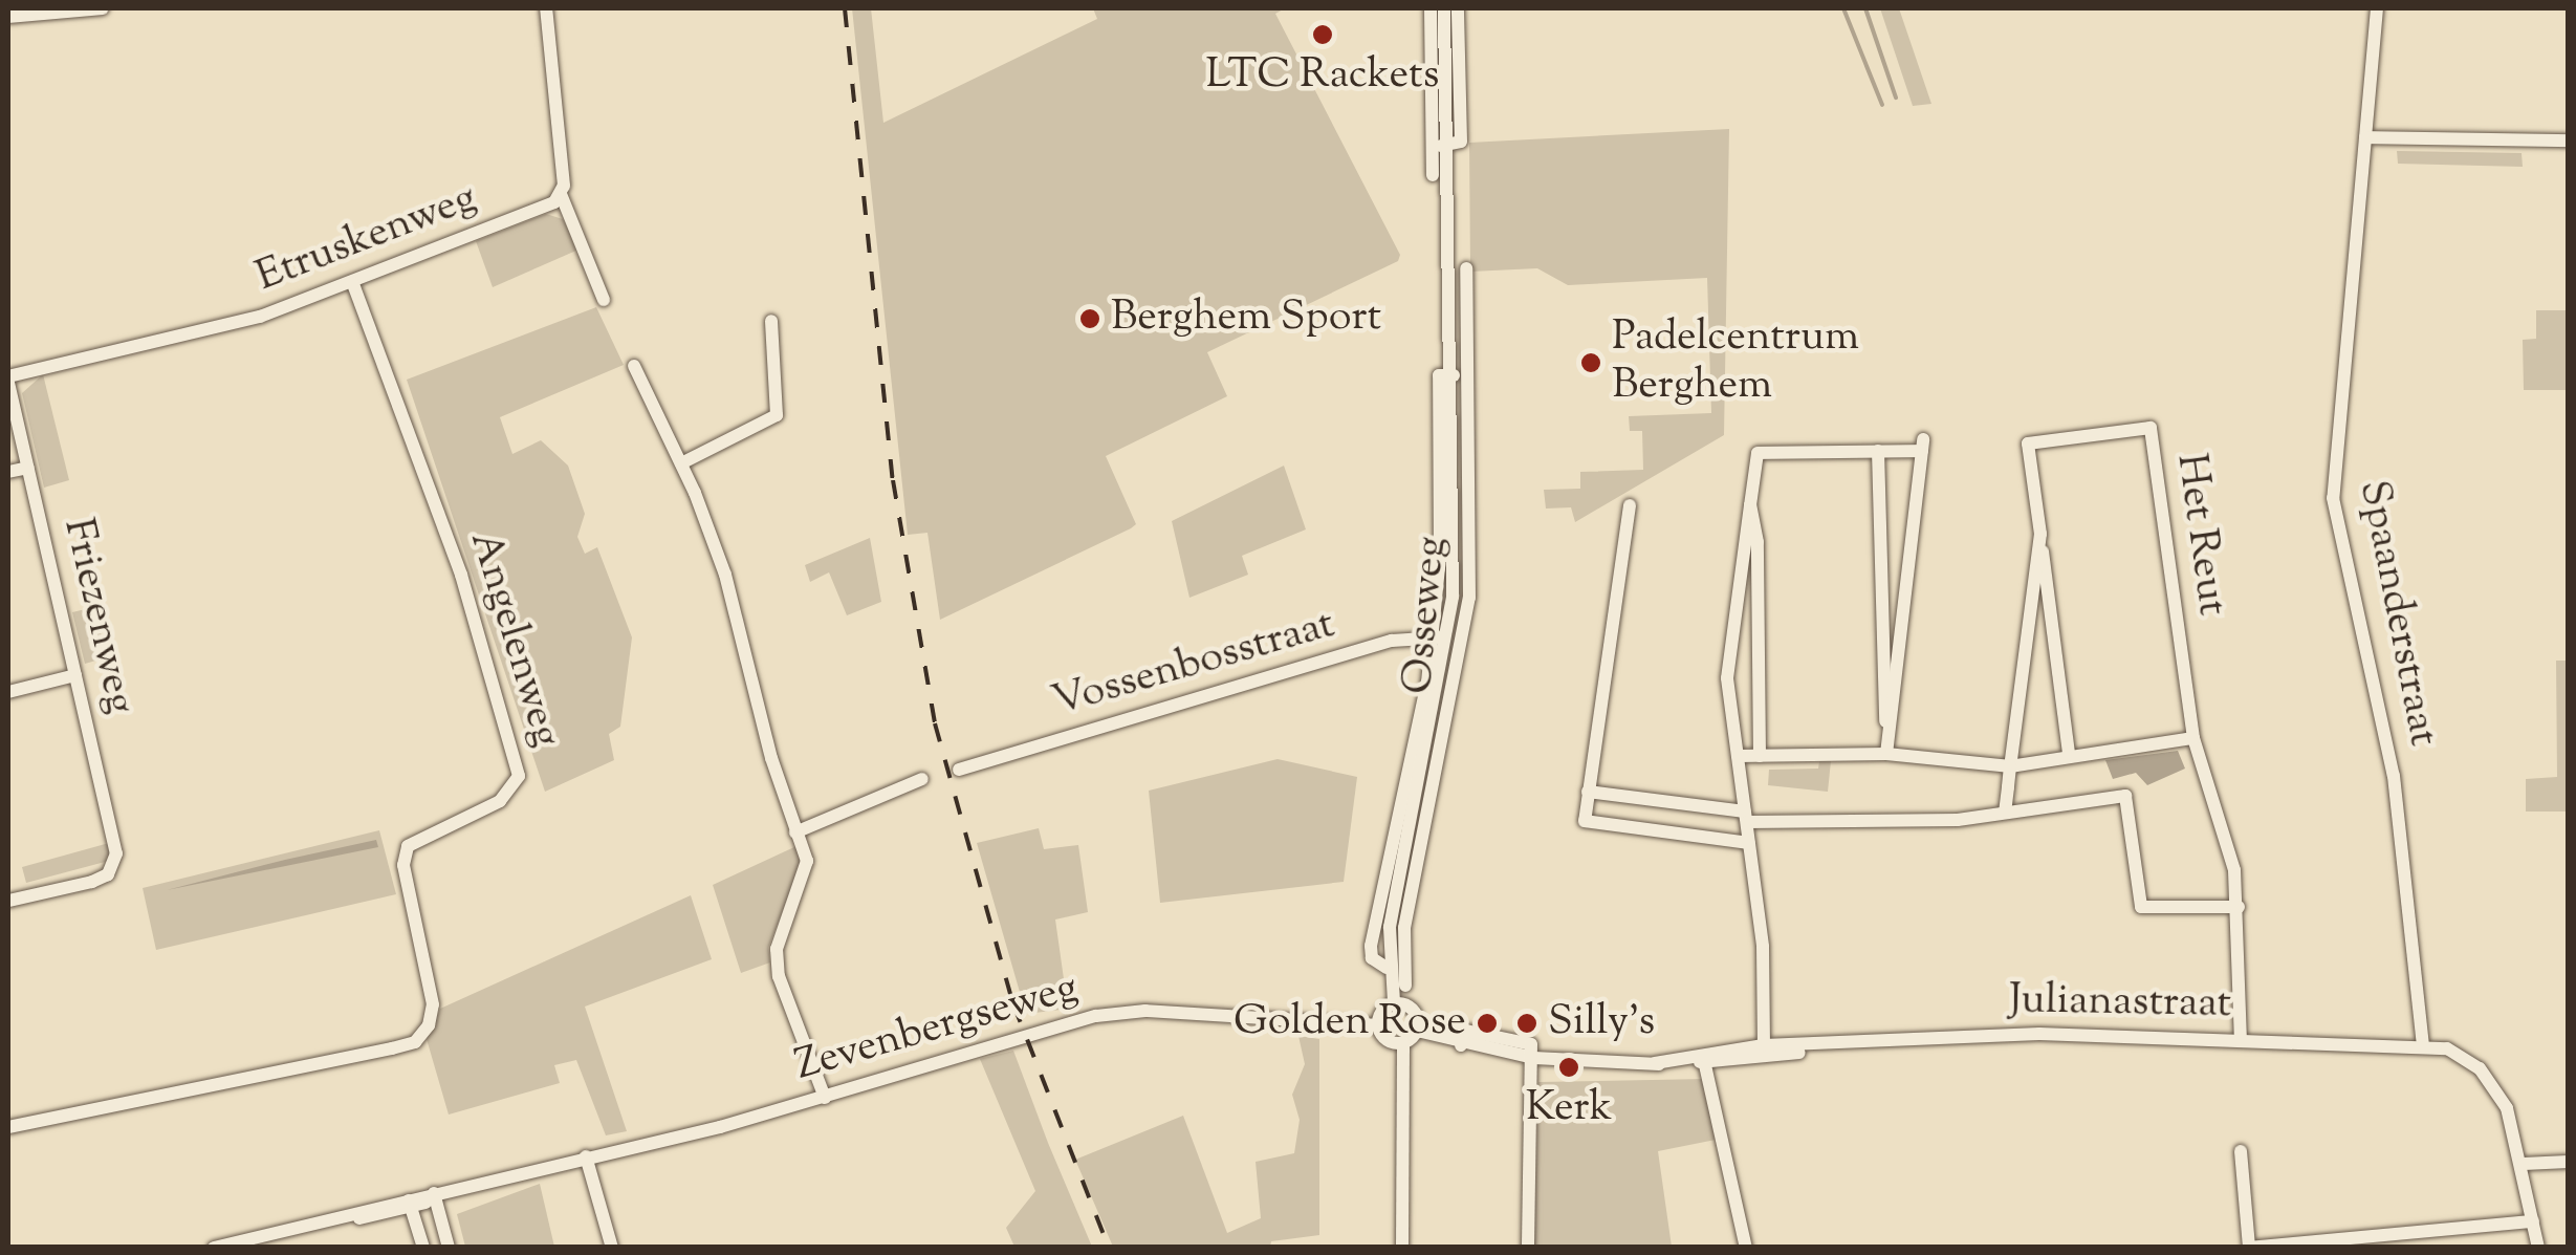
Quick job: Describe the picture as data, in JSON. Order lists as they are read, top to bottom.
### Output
{
  "streets": {
    "street": [
      "Etruskenweg",
      "Het Reut",
      "Spaanderstraat",
      "Osseweg",
      "Friezenweg",
      "Angelenweg",
      "Vossenbosstraat",
      "Julianastraat",
      "Zevenbergseweg"
    ]
  },
  "crossings": [
    ["Etruskenweg", "Friezenweg"],
    ["Etruskenweg", "Angelenweg"],
    ["Het Reut", "Julianastraat"],
    ["Spaanderstraat", "Julianastraat"],
    ["Osseweg", "Vossenbosstraat"],
    ["Osseweg", "Julianastraat"],
    ["Osseweg", "Zevenbergseweg"],
    ["Julianastraat", "Zevenbergseweg"]
  ],
  "places": [
    "LTC Rackets",
    "Berghem Sport",
    "Padelcentrum Berghem",
    "Golden Rose",
    "Silly's",
    "Kerk"
  ]
}
